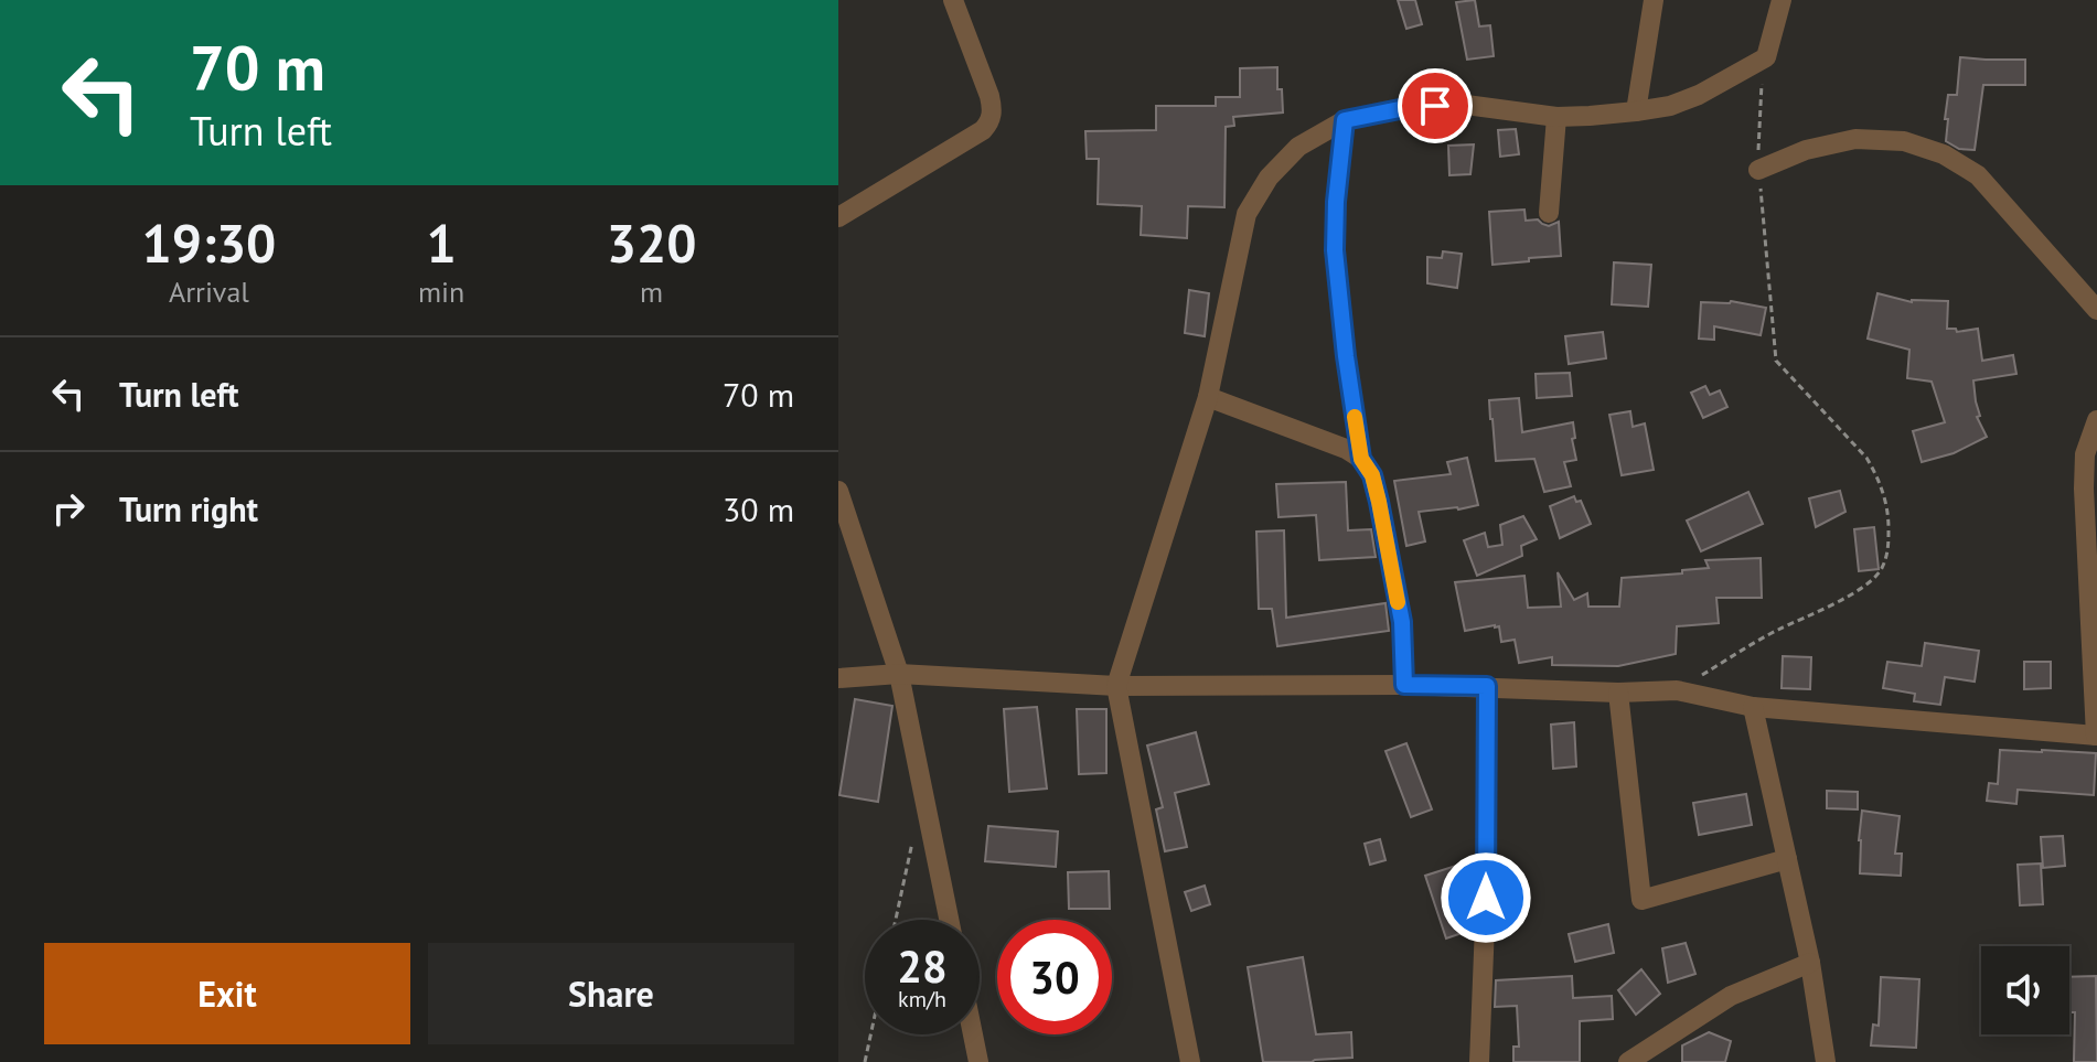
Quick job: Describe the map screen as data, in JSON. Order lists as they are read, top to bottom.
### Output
{
  "page": {
    "turn": ["70 m", "Turn left"],
    "eta": [
      "19:30",
      "Arrival",
      "1",
      "min",
      "320",
      "m"
    ],
    "list": [
      {
        "name": "Turn left",
        "value": "70 m"
      },
      {
        "name": "Turn right",
        "value": "30 m"
      }
    ],
    "speed": "28 km/h",
    "limit": "30",
    "buttons": ["Exit", "Share"]
  }
}
